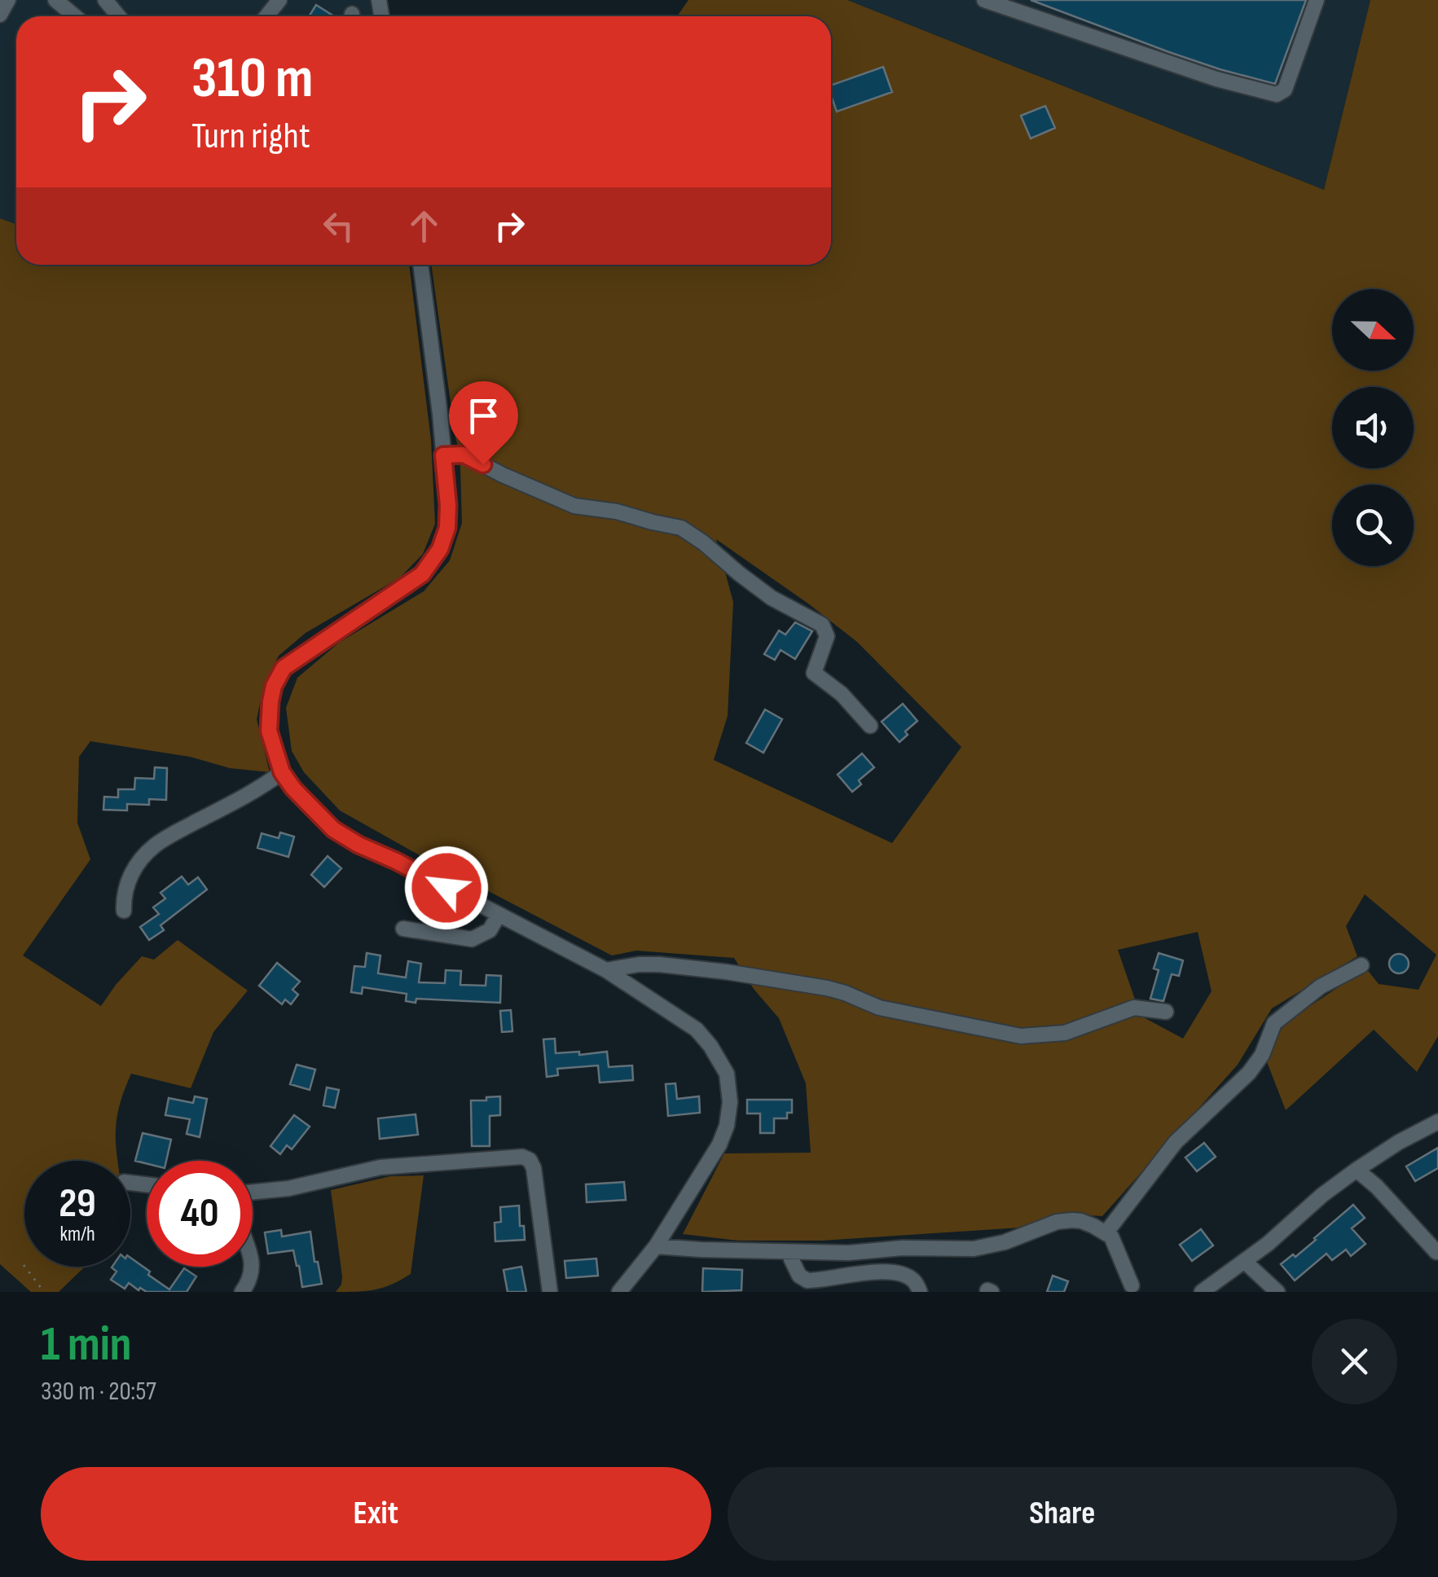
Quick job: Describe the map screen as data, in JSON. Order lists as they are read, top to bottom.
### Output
{
  "north": "right",
  "page": {
    "turn": ["310 m", "Turn right"],
    "speed": "29 km/h",
    "limit": "40",
    "heading": ["1 min", "330 m · 20:57"],
    "buttons": ["Exit", "Share"]
  }
}
